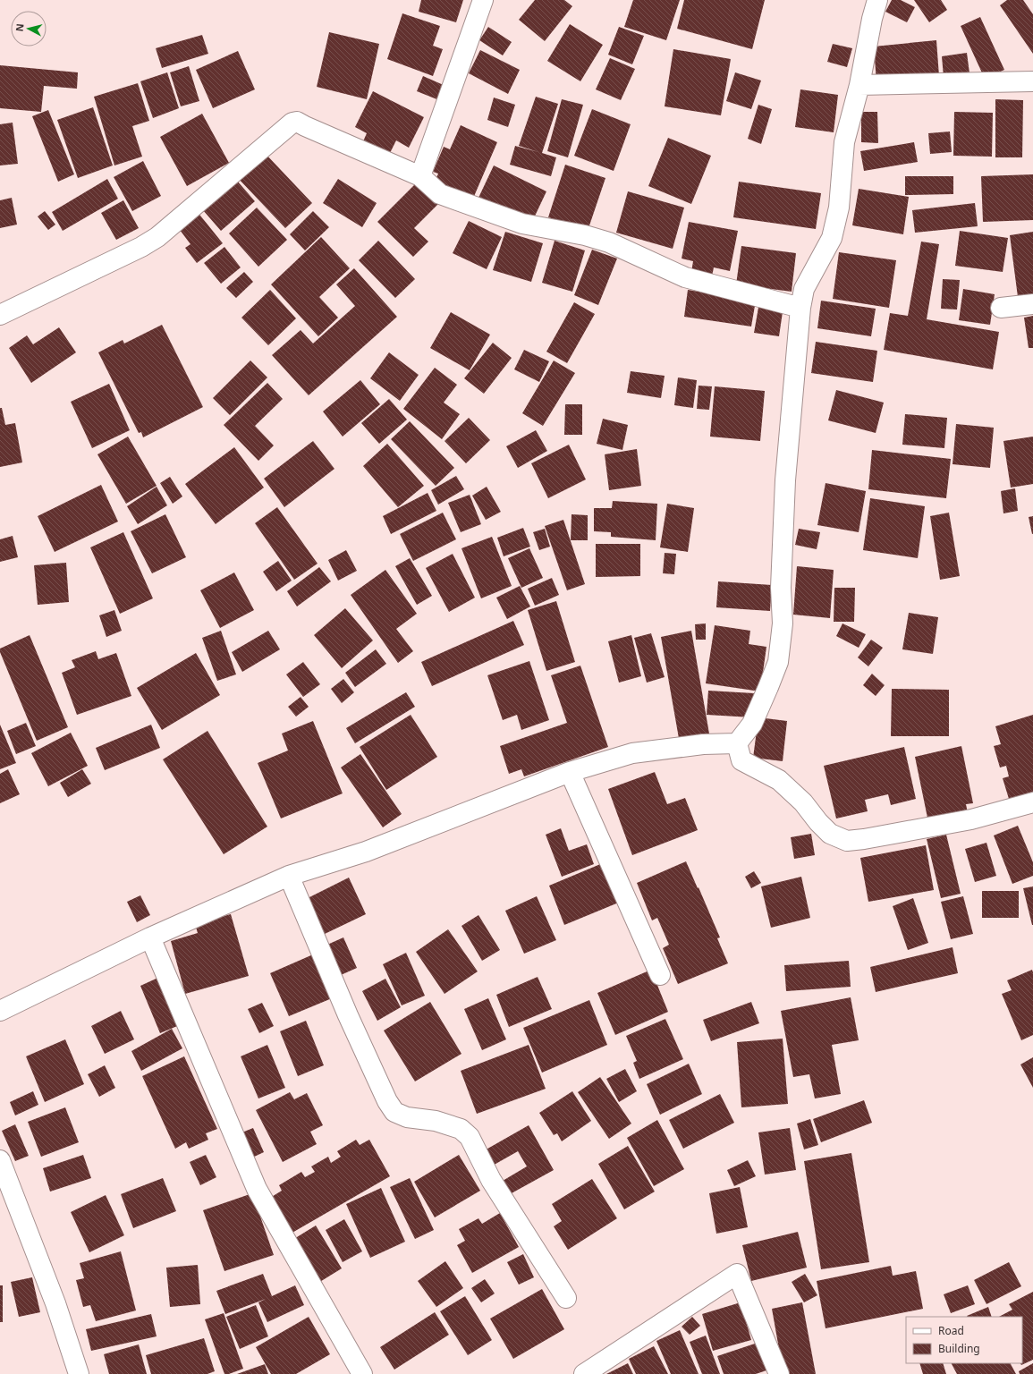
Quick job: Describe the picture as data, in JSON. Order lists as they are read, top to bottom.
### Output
{
  "legend": ["Road", "Building"],
  "north": "left"
}
